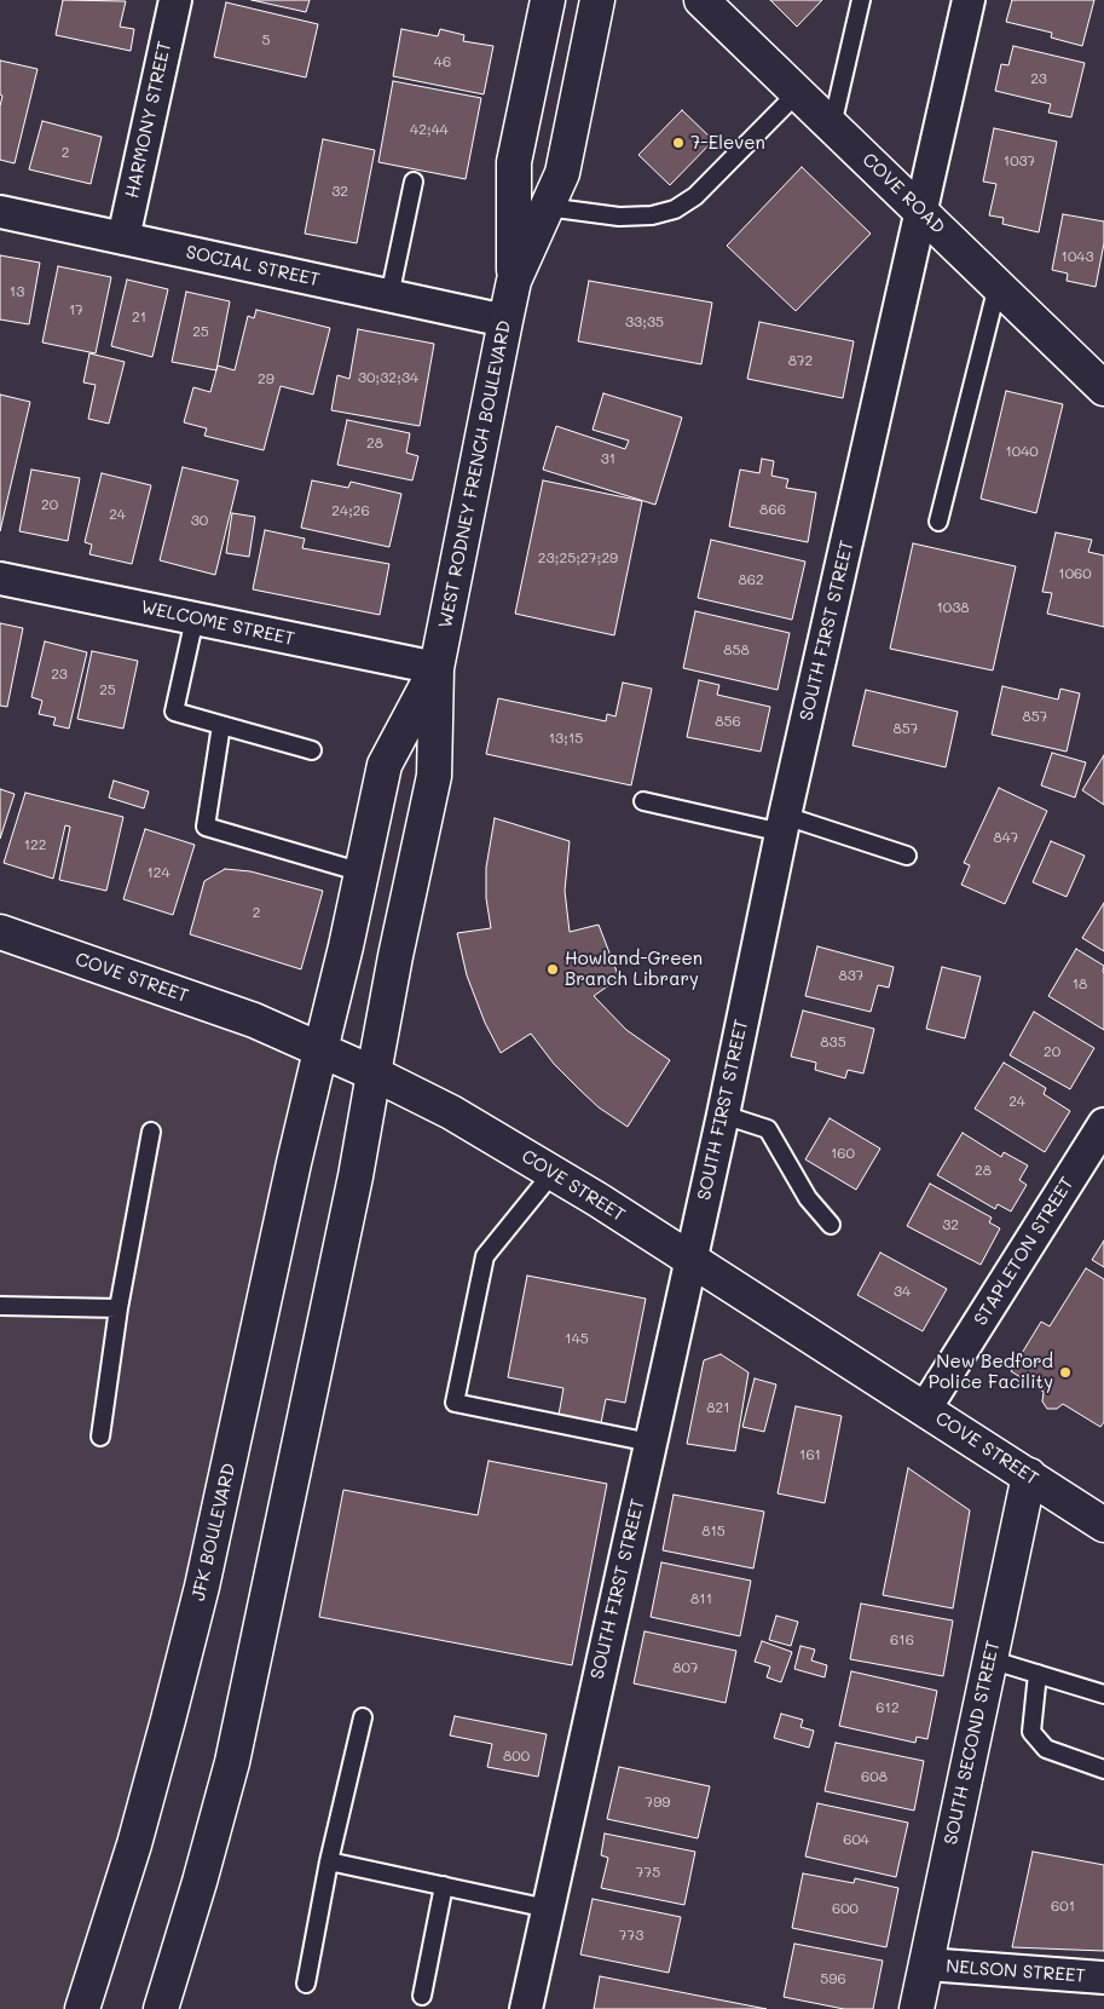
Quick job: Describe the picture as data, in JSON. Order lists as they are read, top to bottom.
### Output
{
  "streets": {
    "main road": [
      "COVE ROAD",
      "WEST RODNEY FRENCH BOULEVARD",
      "COVE STREET",
      "JFK BOULEVARD",
      "SOUTH SECOND STREET"
    ],
    "street": [
      "HARMONY STREET",
      "SOCIAL STREET",
      "WELCOME STREET",
      "SOUTH FIRST STREET",
      "STAPLETON STREET",
      "NELSON STREET"
    ]
  },
  "crossings": [
    ["HARMONY STREET", "SOCIAL STREET"],
    ["COVE ROAD", "SOUTH FIRST STREET"],
    ["SOCIAL STREET", "WEST RODNEY FRENCH BOULEVARD"],
    ["WEST RODNEY FRENCH BOULEVARD", "WELCOME STREET"],
    ["WEST RODNEY FRENCH BOULEVARD", "COVE STREET"],
    ["WEST RODNEY FRENCH BOULEVARD", "JFK BOULEVARD"],
    ["SOUTH FIRST STREET", "COVE STREET"],
    ["COVE STREET", "STAPLETON STREET"],
    ["COVE STREET", "JFK BOULEVARD"],
    ["COVE STREET", "SOUTH SECOND STREET"],
    ["SOUTH SECOND STREET", "NELSON STREET"]
  ],
  "places": ["7-Eleven", "Howland-Green Branch Library", "New Bedford Police Facility"],
  "house_numbers": [
    "5",
    "46",
    "23",
    "42;44",
    "2",
    "1037",
    "32",
    "1043",
    "13",
    "17",
    "21",
    "33;35",
    "25",
    "872",
    "30;32;34",
    "29",
    "28",
    "1040",
    "31",
    "20",
    "866",
    "24;26",
    "24",
    "30",
    "23;25;27;29",
    "1060",
    "862",
    "1038",
    "858",
    "23",
    "25",
    "857",
    "856",
    "857",
    "13;15",
    "847",
    "122",
    "124",
    "2",
    "837",
    "18",
    "835",
    "20",
    "24",
    "160",
    "28",
    "32",
    "34",
    "145",
    "821",
    "161",
    "815",
    "811",
    "616",
    "807",
    "612",
    "800",
    "608",
    "799",
    "604",
    "775",
    "601",
    "600",
    "773",
    "596"
  ]
}
